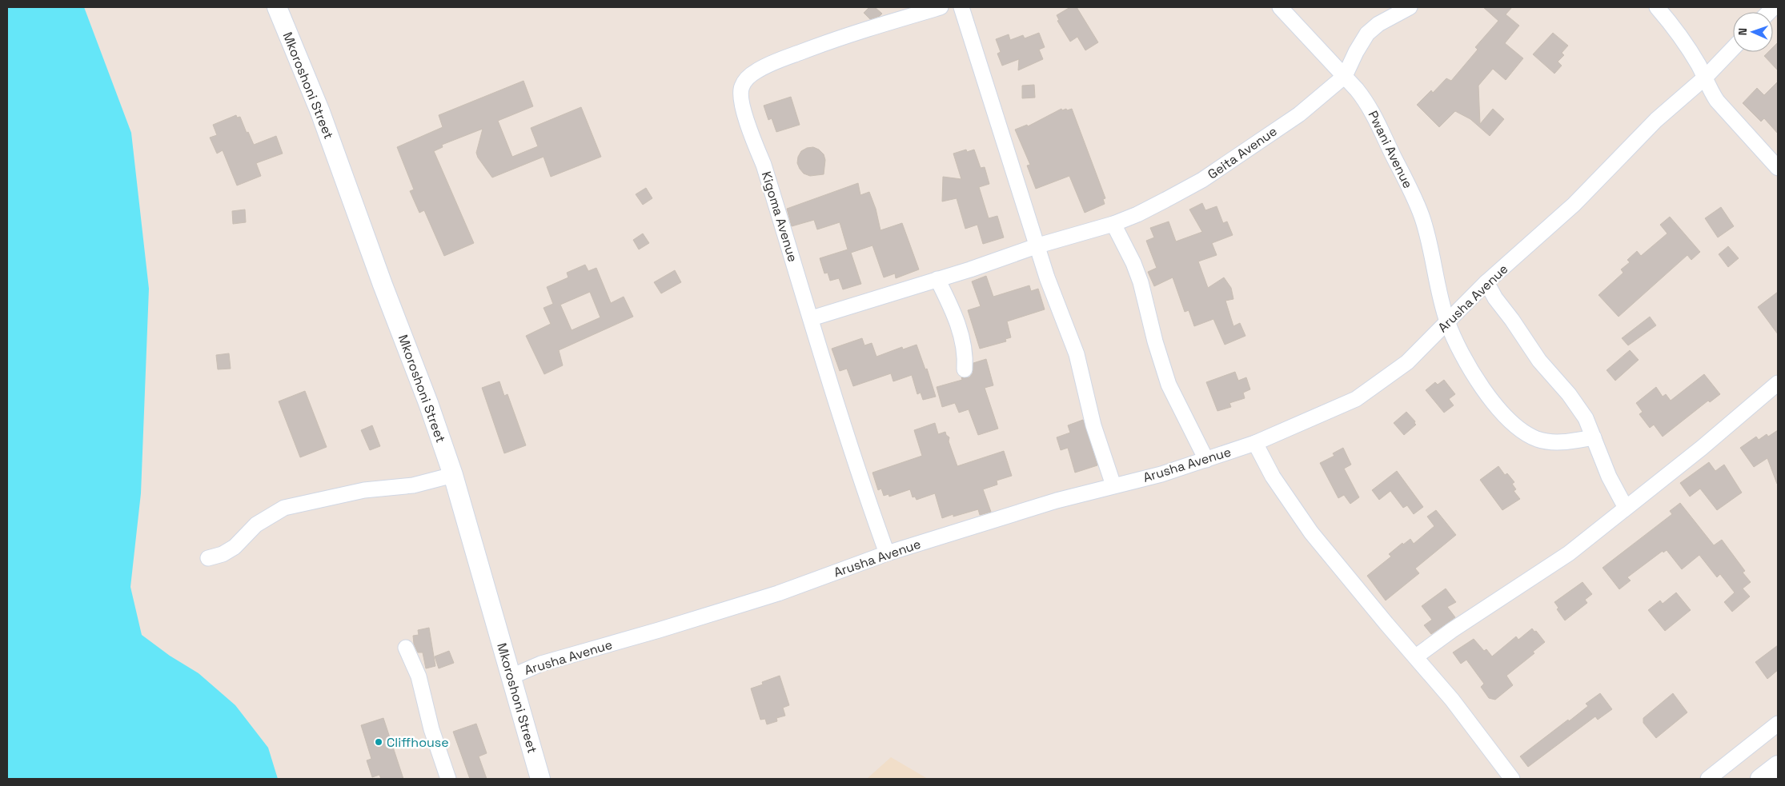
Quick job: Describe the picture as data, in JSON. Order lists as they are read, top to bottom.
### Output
{
  "streets": {
    "street": [
      "Mkoroshoni Street",
      "Pwani Avenue",
      "Geita Avenue",
      "Kigoma Avenue",
      "Arusha Avenue"
    ]
  },
  "crossings": [
    ["Mkoroshoni Street", "Arusha Avenue"],
    ["Pwani Avenue", "Geita Avenue"],
    ["Pwani Avenue", "Arusha Avenue"],
    ["Geita Avenue", "Kigoma Avenue"],
    ["Kigoma Avenue", "Arusha Avenue"]
  ],
  "places": ["Cliffhouse"],
  "north": "left"
}
